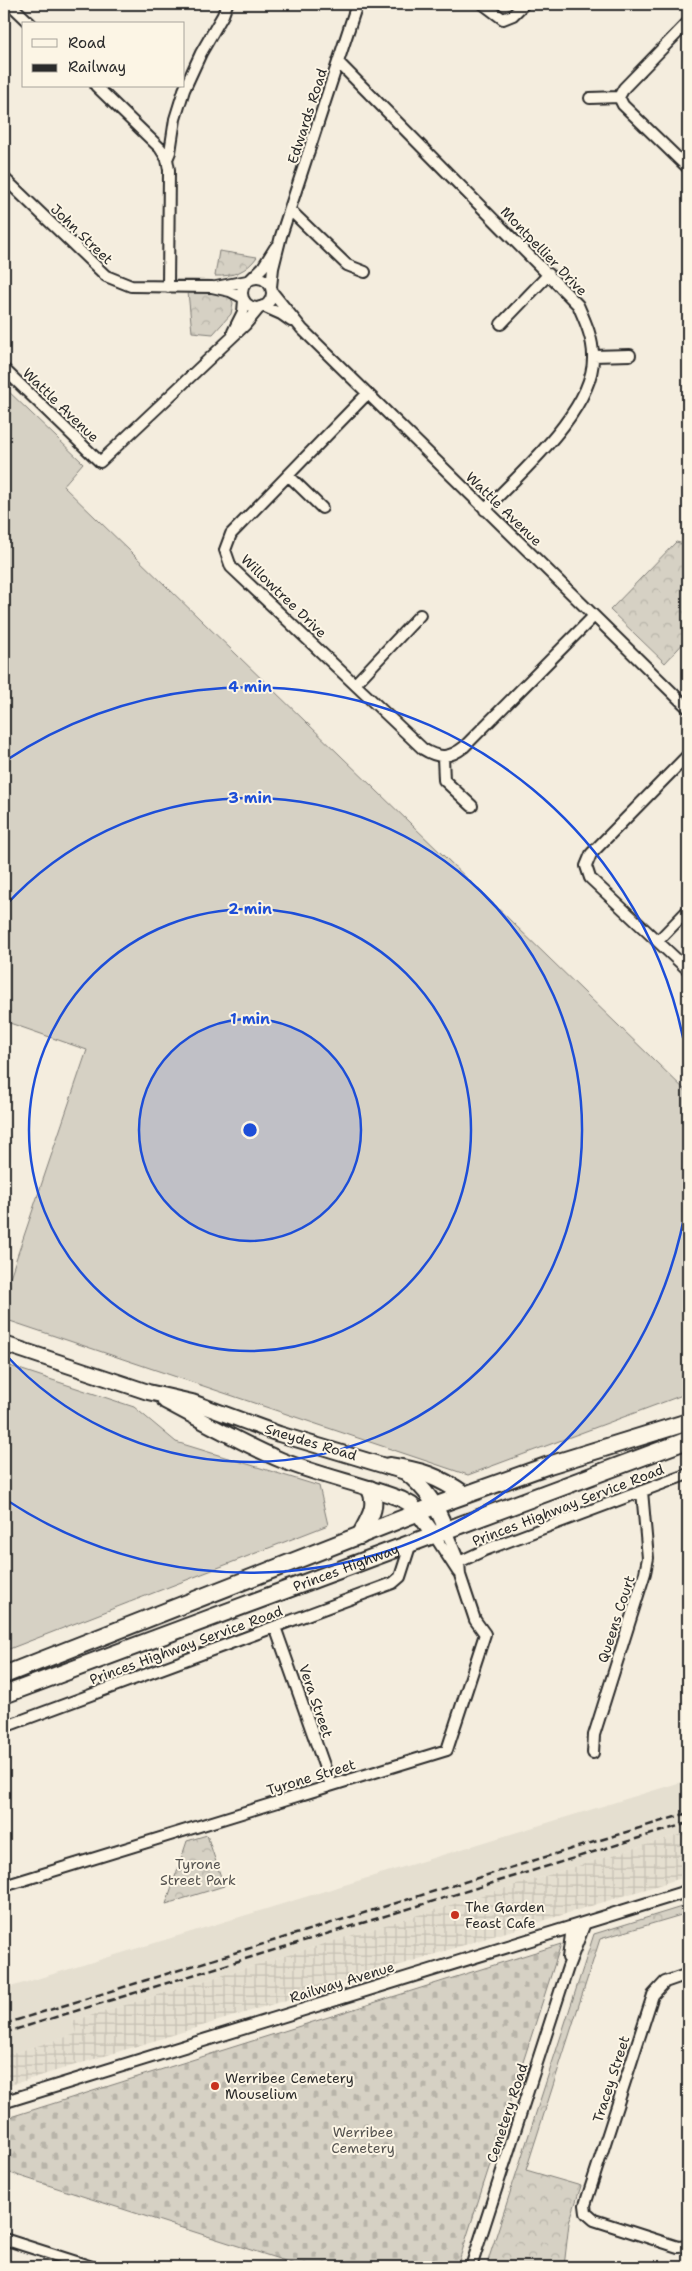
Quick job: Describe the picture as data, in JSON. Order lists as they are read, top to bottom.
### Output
{
  "streets": {
    "highway": ["Princes Highway"],
    "main road": ["Sneydes Road"],
    "street": [
      "Edwards Road",
      "John Street",
      "Montpellier Drive",
      "Wattle Avenue",
      "Willowtree Drive",
      "Princes Highway Service Road",
      "Queens Court",
      "Vera Street",
      "Tyrone Street",
      "Railway Avenue",
      "Tracey Street",
      "Cemetery Road"
    ]
  },
  "crossings": [
    ["Edwards Road", "John Street"],
    ["Edwards Road", "Montpellier Drive"],
    ["Edwards Road", "Wattle Avenue"],
    ["John Street", "Wattle Avenue"],
    ["Montpellier Drive", "Wattle Avenue"],
    ["Wattle Avenue", "Willowtree Drive"],
    ["Sneydes Road", "Princes Highway"],
    ["Sneydes Road", "Tyrone Street"],
    ["Princes Highway Service Road", "Princes Highway"],
    ["Princes Highway Service Road", "Queens Court"],
    ["Princes Highway Service Road", "Vera Street"],
    ["Princes Highway Service Road", "Tyrone Street"],
    ["Princes Highway", "Tyrone Street"],
    ["Vera Street", "Tyrone Street"],
    ["Railway Avenue", "Cemetery Road"]
  ],
  "parks": ["Tyrone Street Park", "Werribee Cemetery"],
  "places": ["The Garden Feast Cafe", "Werribee Cemetery Mouselium"],
  "legend": ["Road", "Railway"],
  "rings": [
    "4 min",
    "3 min",
    "2 min",
    "1 min"
  ]
}
